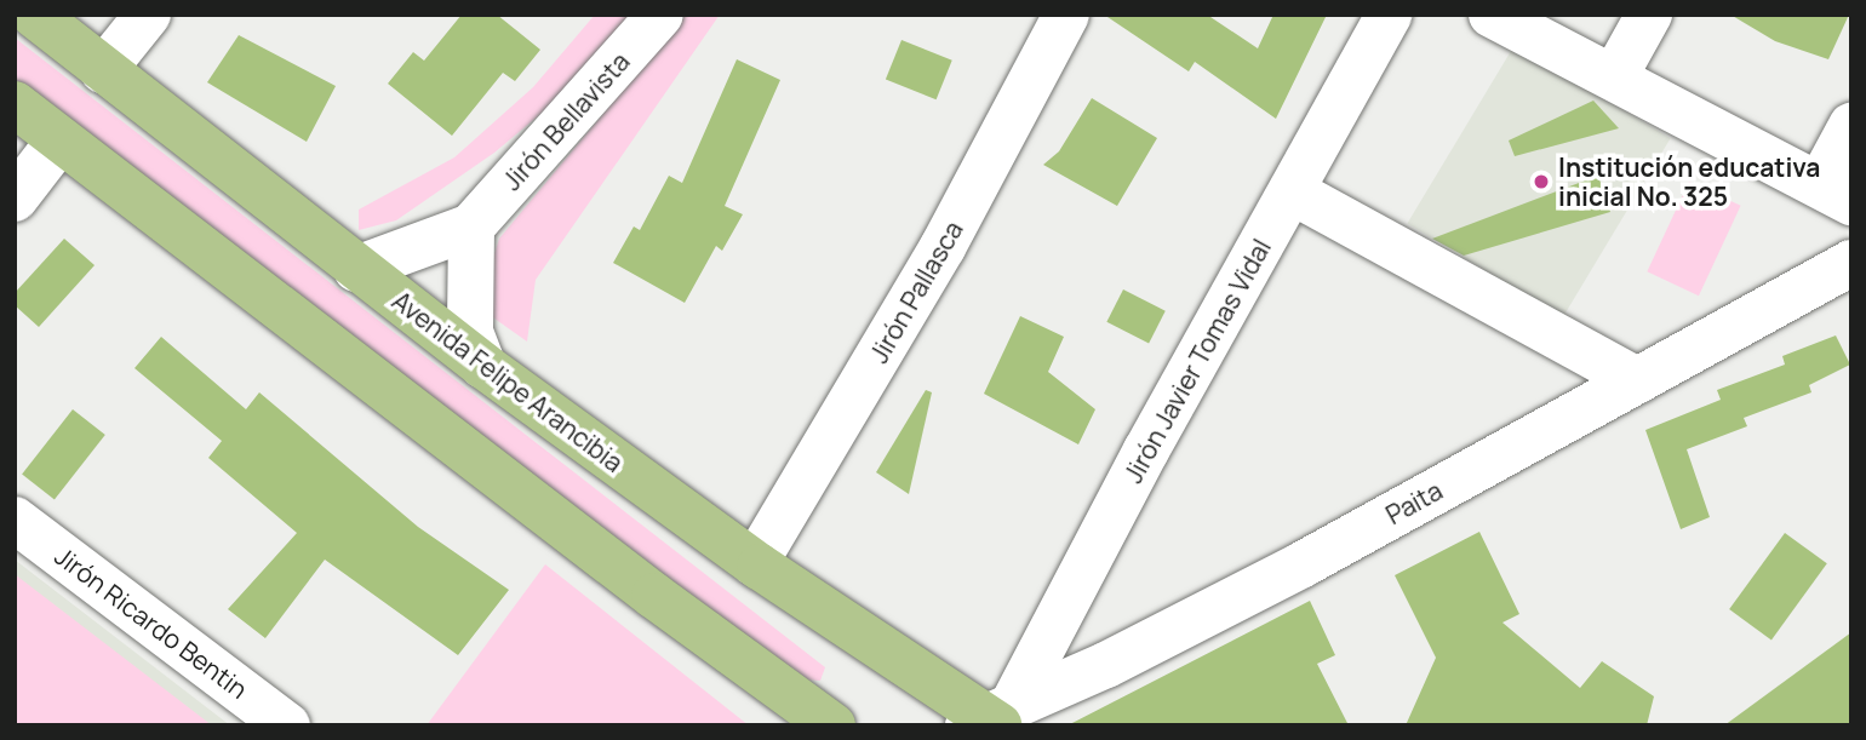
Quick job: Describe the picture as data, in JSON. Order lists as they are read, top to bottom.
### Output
{
  "streets": {
    "main road": ["Avenida Felipe Arancibia"],
    "street": [
      "Jirón Bellavista",
      "Jirón Pallasca",
      "Jirón Javier Tomas Vidal",
      "Paita",
      "Jirón Ricardo Bentin"
    ]
  },
  "crossings": [
    ["Jirón Bellavista", "Avenida Felipe Arancibia"],
    ["Jirón Pallasca", "Avenida Felipe Arancibia"],
    ["Jirón Javier Tomas Vidal", "Avenida Felipe Arancibia"],
    ["Jirón Javier Tomas Vidal", "Paita"],
    ["Avenida Felipe Arancibia", "Paita"]
  ],
  "places": ["Institución educativa inicial No. 325"]
}
